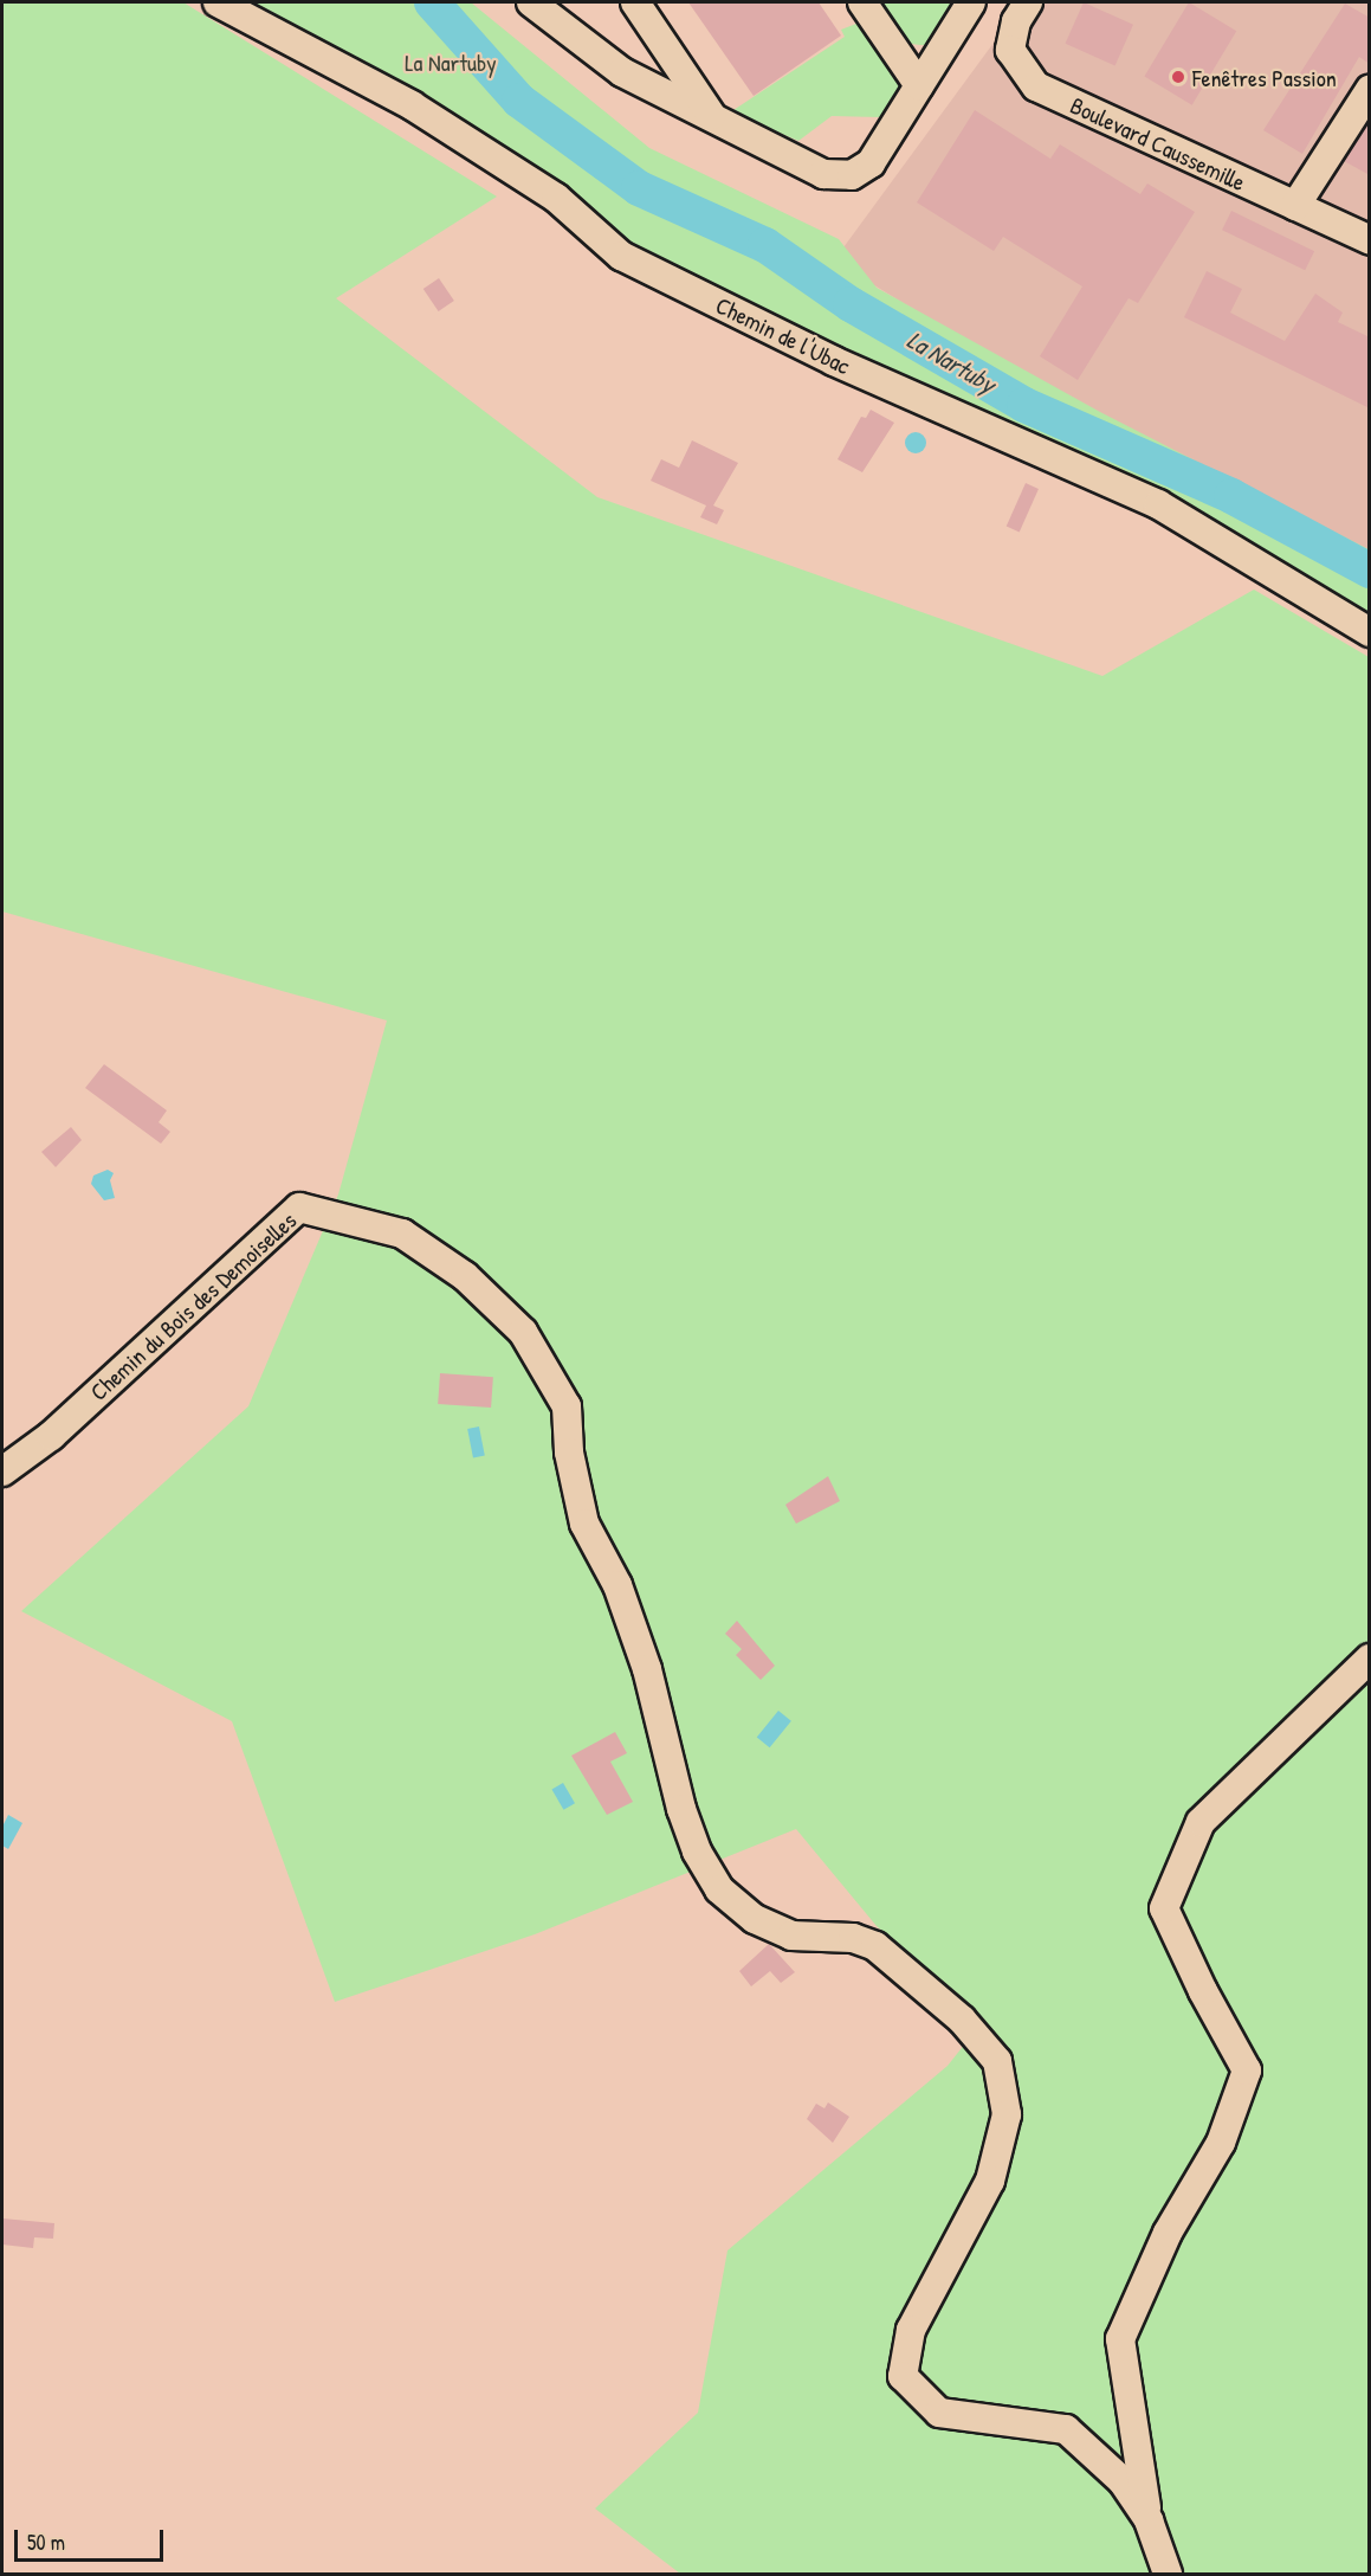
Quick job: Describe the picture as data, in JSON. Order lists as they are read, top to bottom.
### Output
{
  "streets": {
    "street": ["Boulevard Caussemille", "Chemin de l'Ubac", "Chemin du Bois des Demoiselles"]
  },
  "water": ["La Nartuby"],
  "parks": ["La Nartuby"],
  "places": ["Fenêtres Passion"],
  "scale_bar": "50 m"
}
